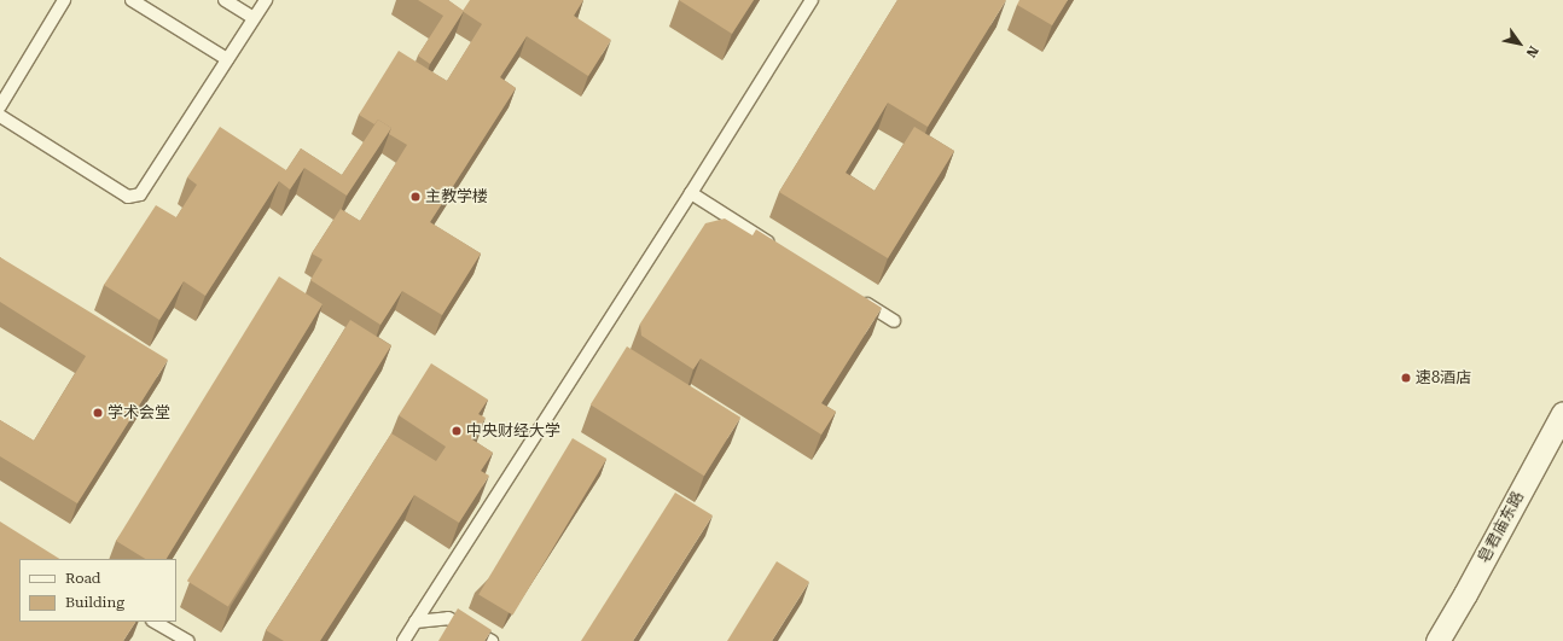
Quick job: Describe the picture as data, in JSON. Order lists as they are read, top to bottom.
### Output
{
  "streets": {
    "street": ["皂君庙东路"]
  },
  "places": [
    "主教学楼",
    "速8酒店",
    "学术会堂",
    "中央财经大学"
  ],
  "legend": ["Road", "Building"],
  "north": "bottom right"
}
